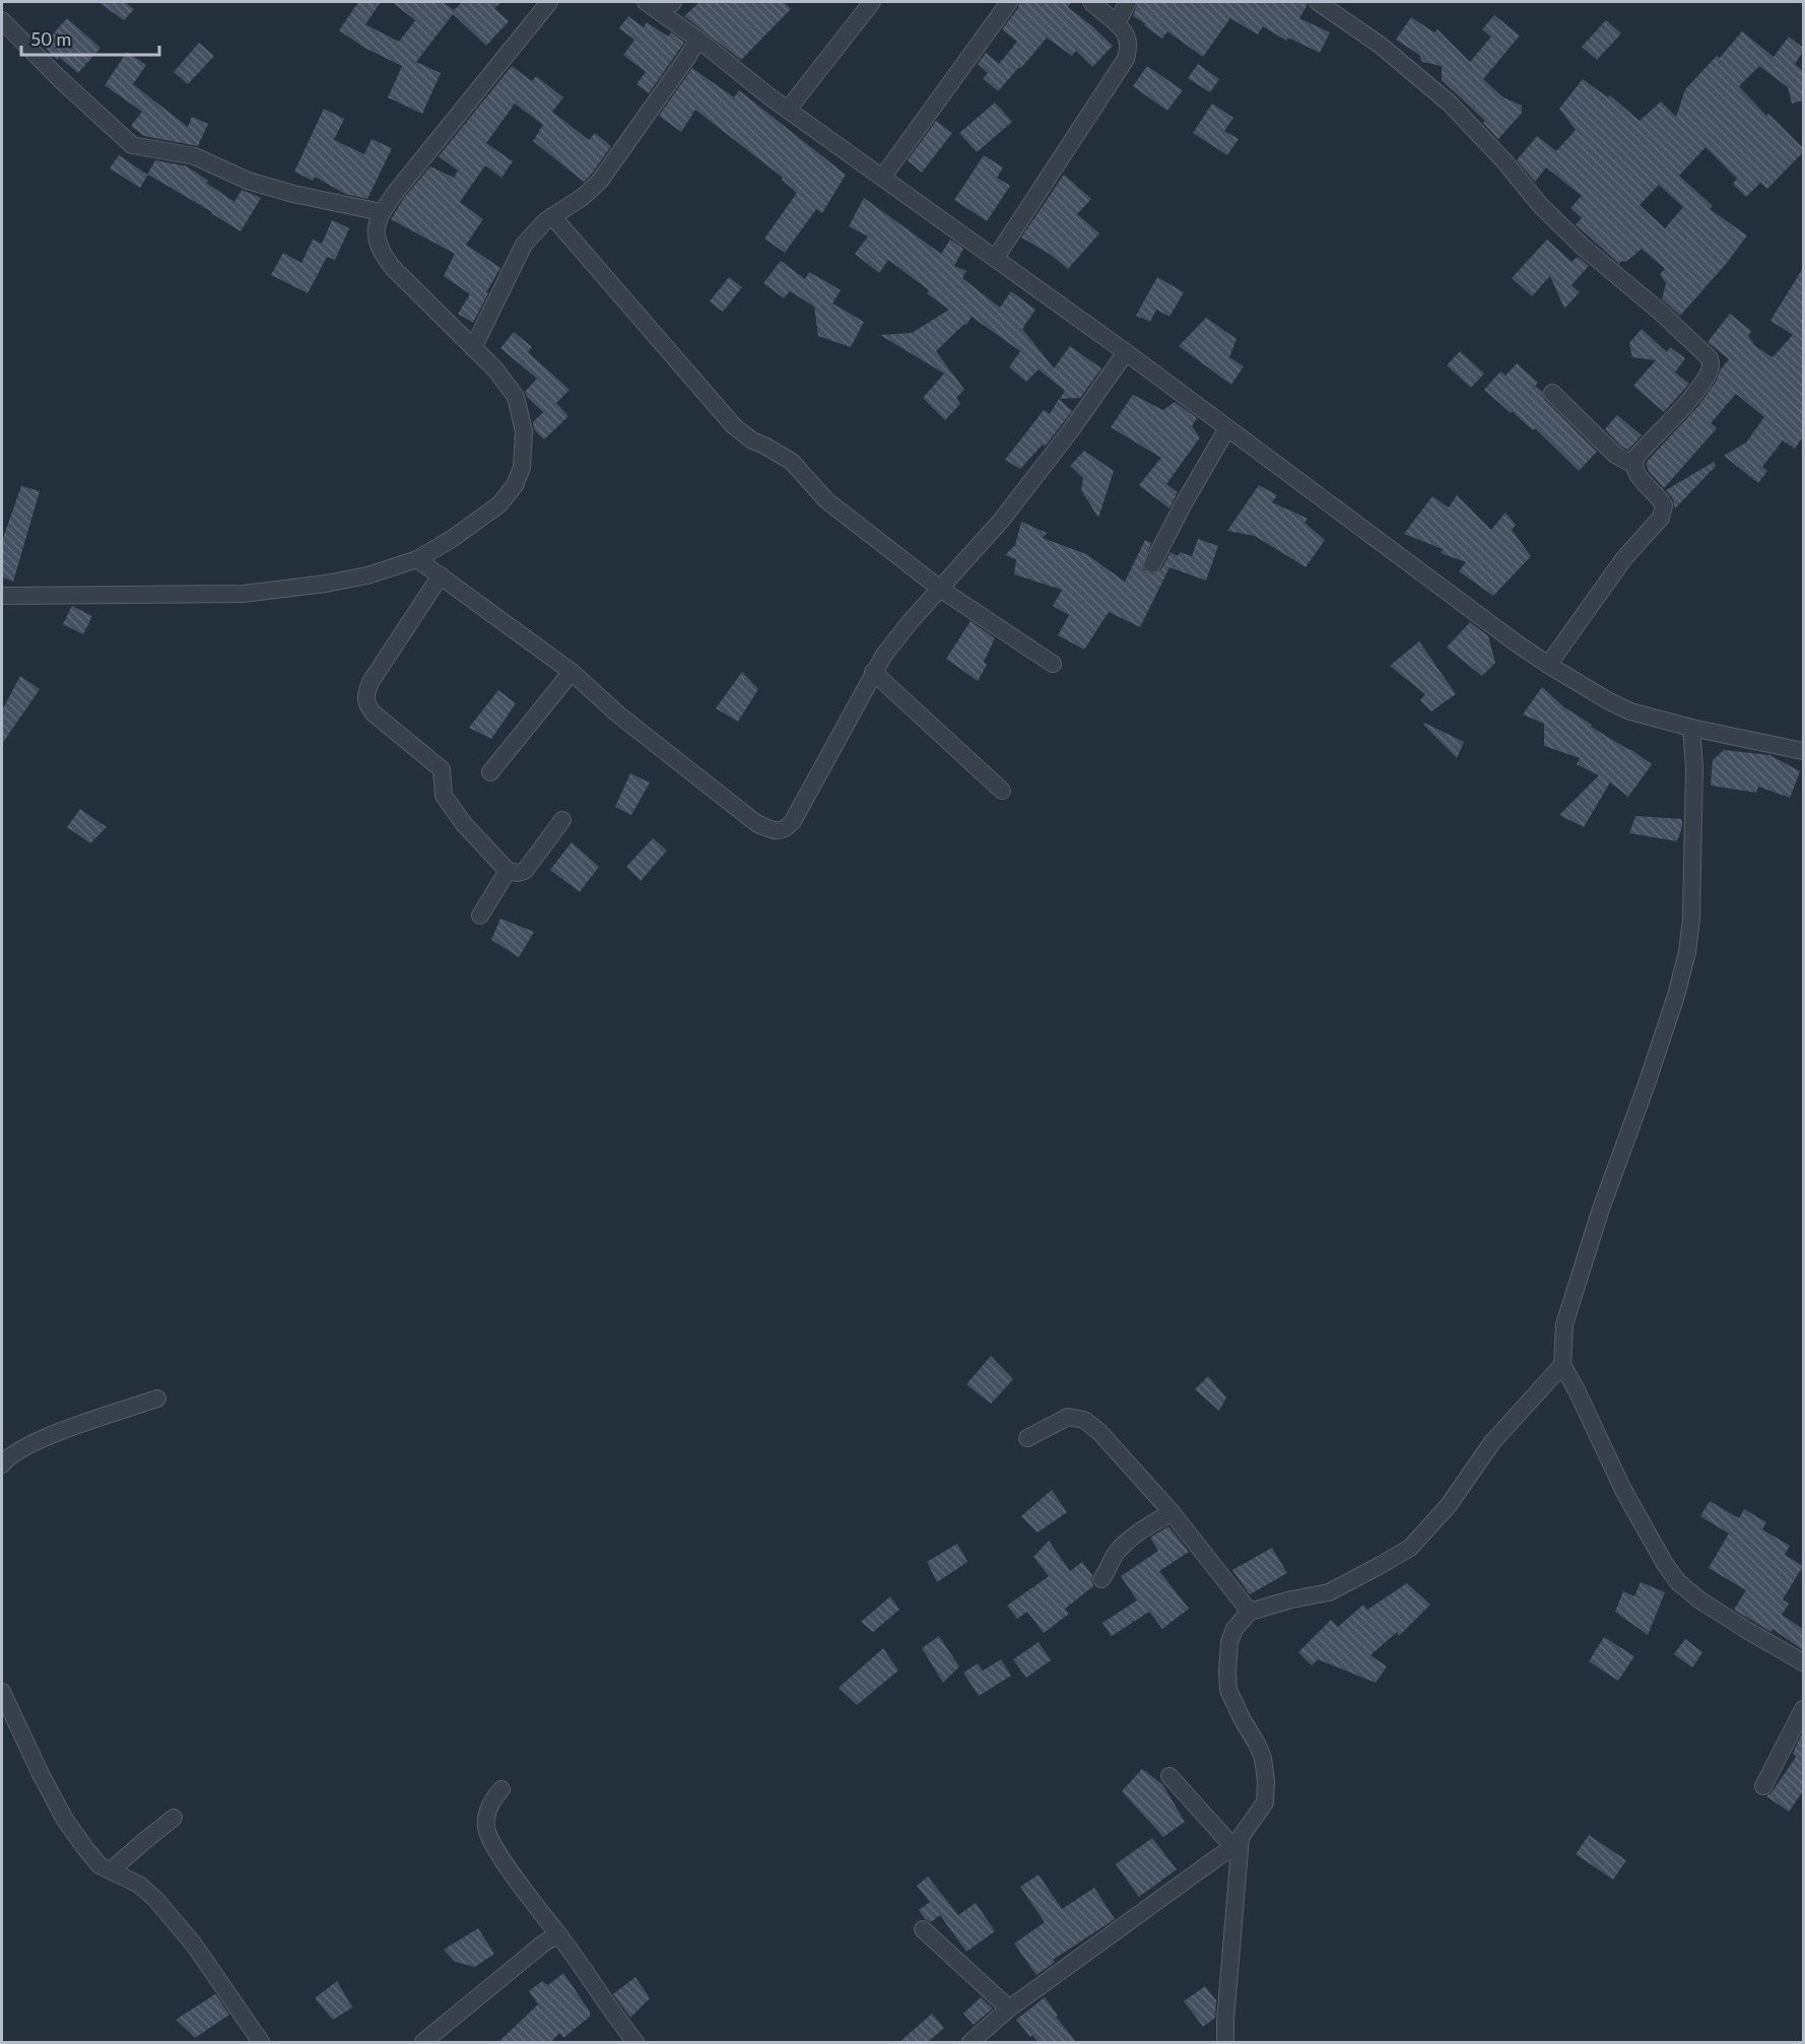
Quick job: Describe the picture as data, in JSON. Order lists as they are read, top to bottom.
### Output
{
  "scale_bar": "50 m"
}
